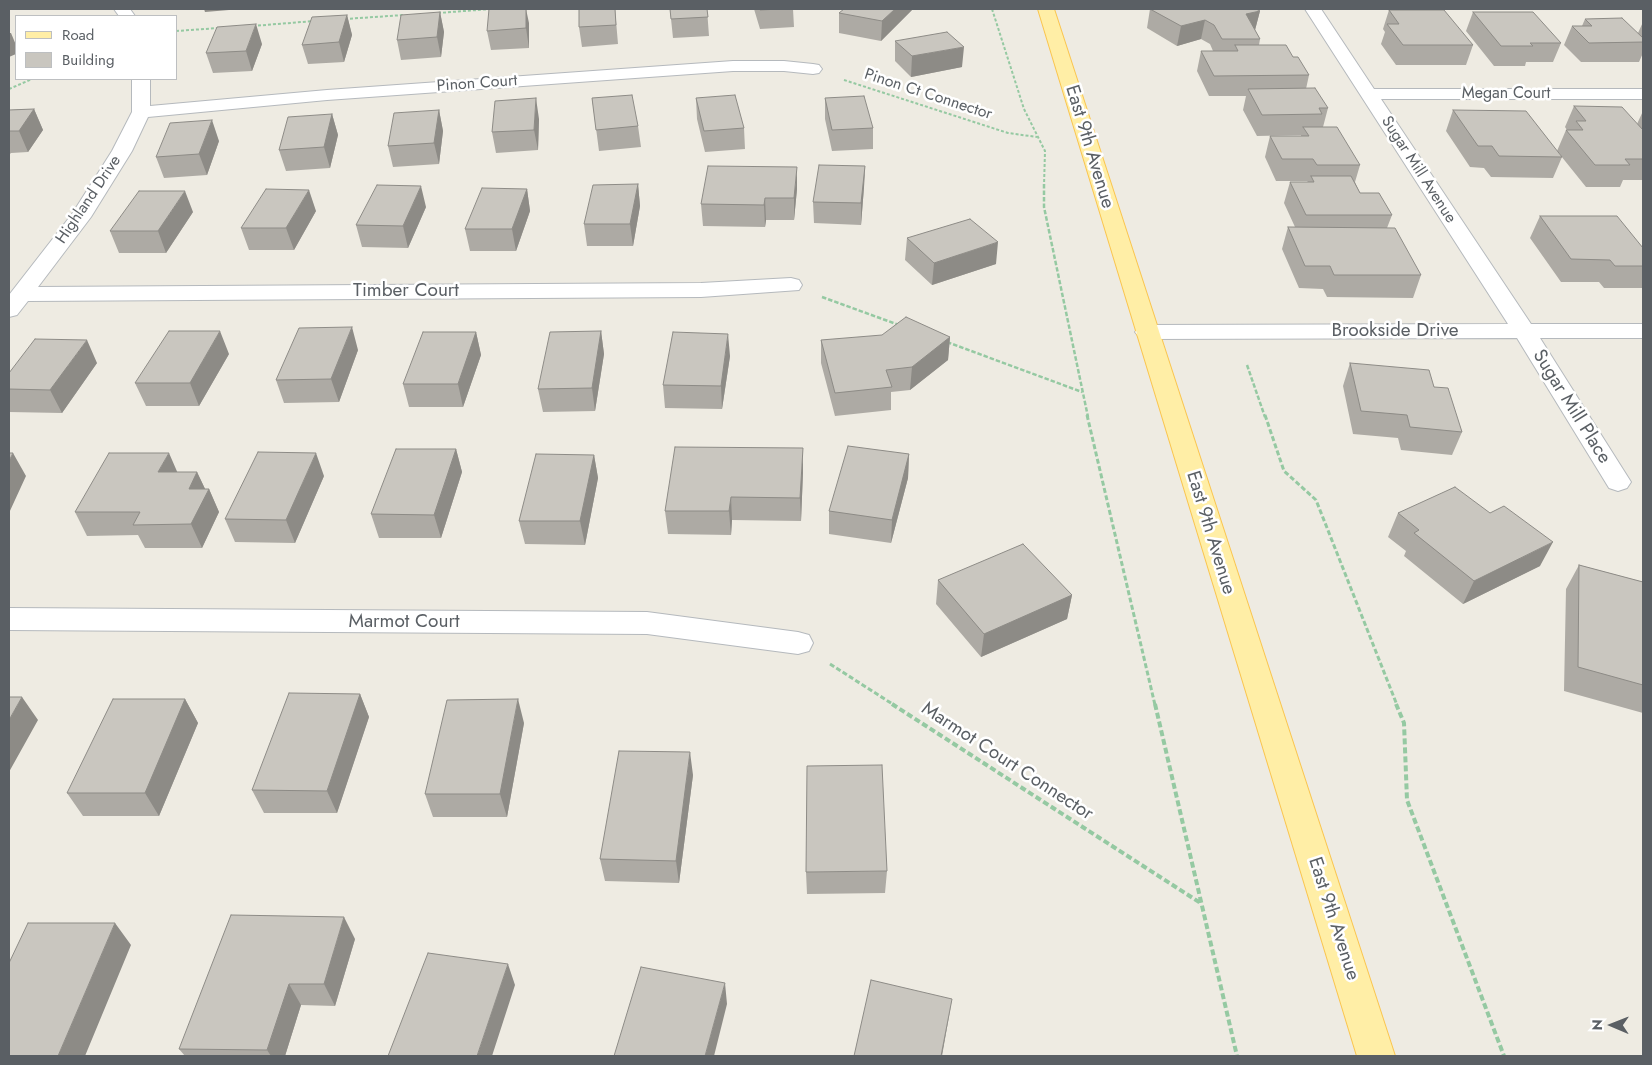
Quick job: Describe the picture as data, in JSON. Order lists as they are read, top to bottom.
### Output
{
  "streets": {
    "main road": ["East 9th Avenue"],
    "street": [
      "Pinon Court",
      "Megan Court",
      "Sugar Mill Avenue",
      "Highland Drive",
      "Timber Court",
      "Brookside Drive",
      "Sugar Mill Place",
      "Marmot Court"
    ],
    "path": ["Pinon Ct Connector", "Marmot Court Connector"]
  },
  "crossings": [
    ["Pinon Court", "Pinon Ct Connector"],
    ["Pinon Court", "Highland Drive"],
    ["Megan Court", "Sugar Mill Avenue"],
    ["East 9th Avenue", "Brookside Drive"],
    ["Sugar Mill Avenue", "Brookside Drive"],
    ["Sugar Mill Avenue", "Sugar Mill Place"],
    ["Highland Drive", "Timber Court"],
    ["Brookside Drive", "Sugar Mill Place"],
    ["Marmot Court", "Marmot Court Connector"]
  ],
  "legend": ["Road", "Building"],
  "north": "left"
}
